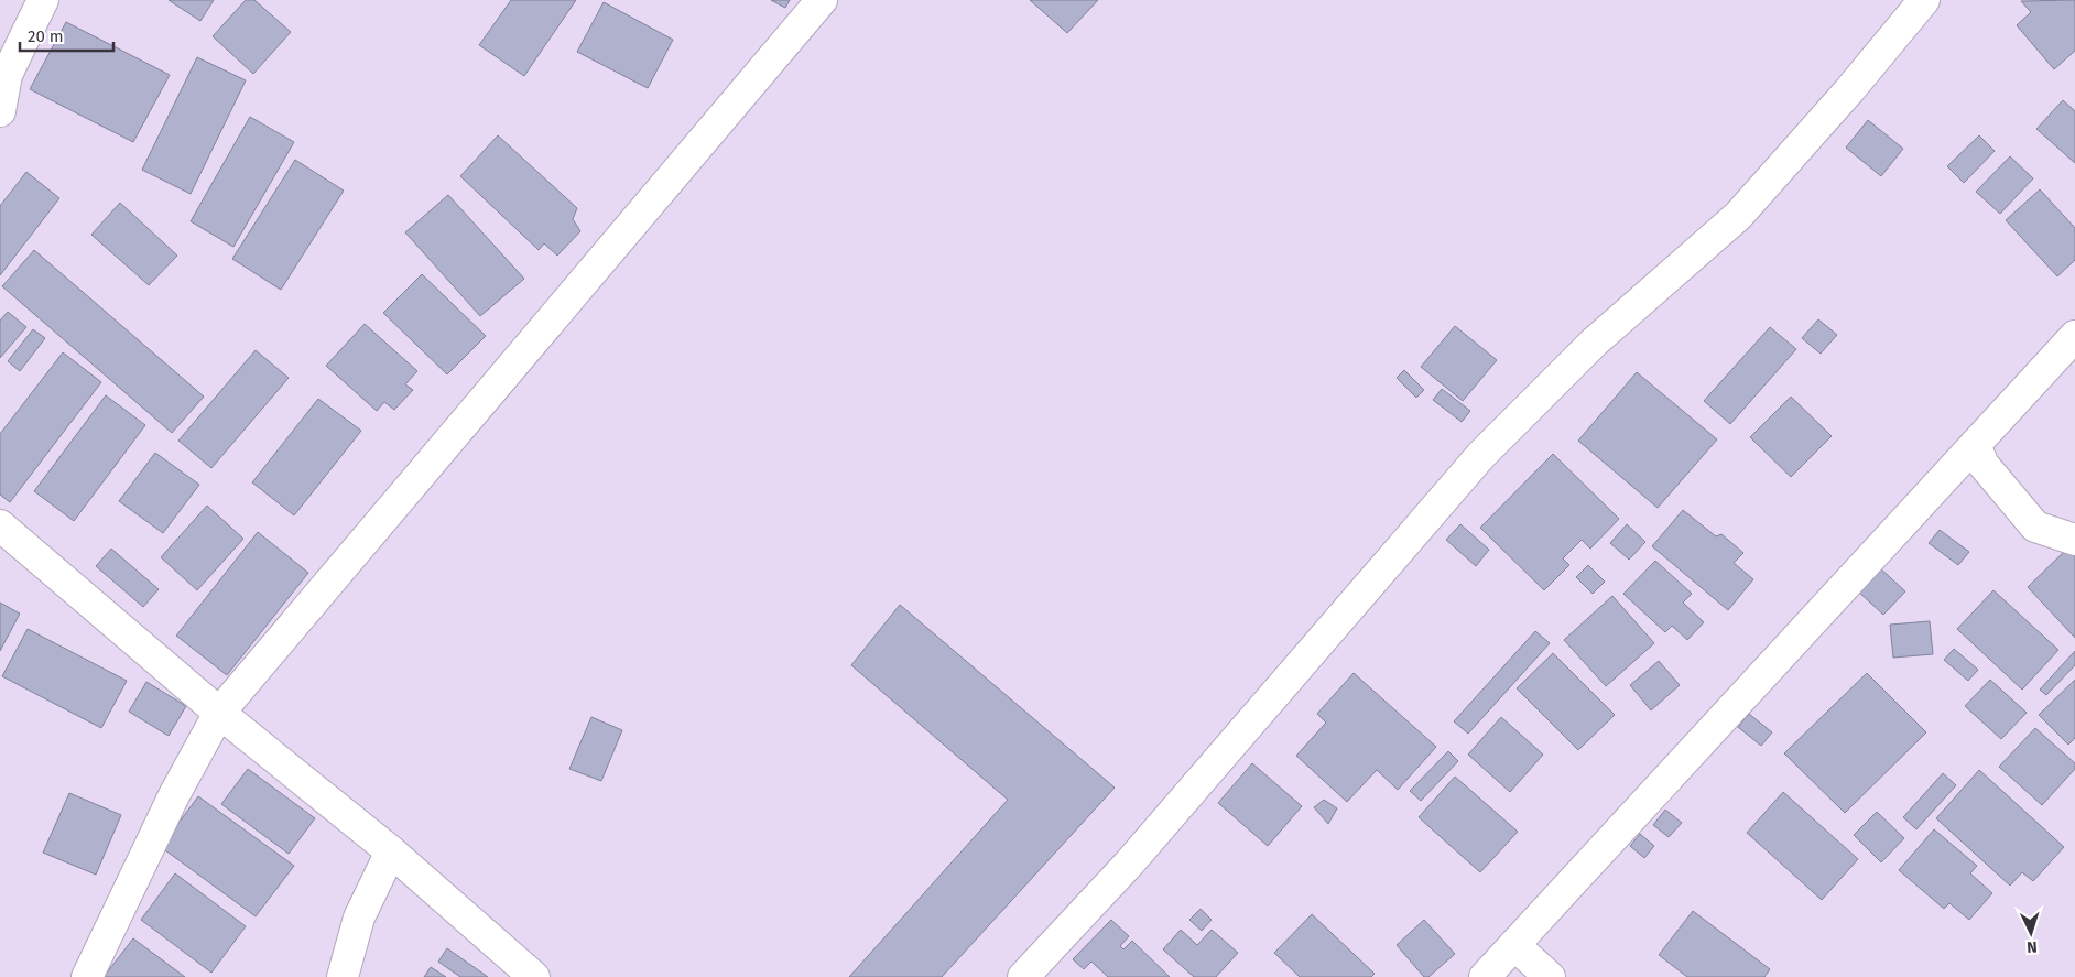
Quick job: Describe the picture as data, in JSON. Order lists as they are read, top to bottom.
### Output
{
  "scale_bar": "20 m",
  "north": "bottom"
}
